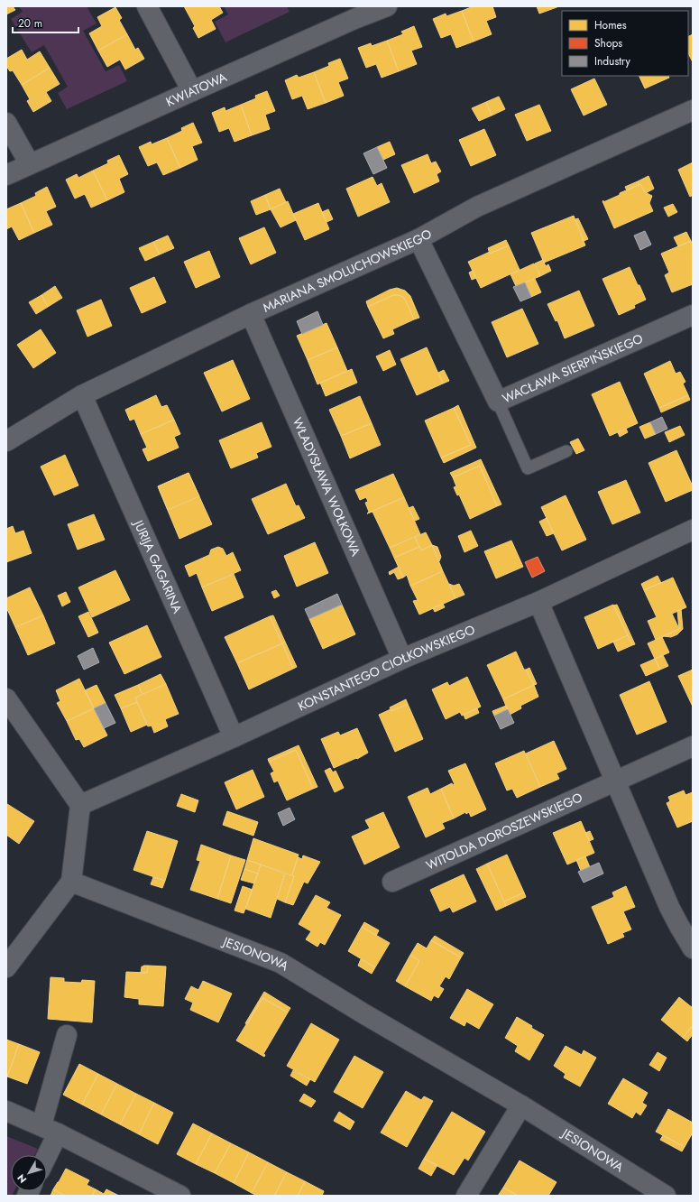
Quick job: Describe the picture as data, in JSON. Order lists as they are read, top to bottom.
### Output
{
  "streets": {
    "street": [
      "KWIATOWA",
      "MARIANA SMOLUCHOWSKIEGO",
      "WACŁAWA SIERPIŃSKIEGO",
      "WŁADYSŁAWA WOŁKOWA",
      "JURIJA GAGARINA",
      "KONSTANTEGO CIOŁKOWSKIEGO",
      "WITOLDA DOROSZEWSKIEGO",
      "JESIONOWA"
    ]
  },
  "crossings": [
    ["MARIANA SMOLUCHOWSKIEGO", "WACŁAWA SIERPIŃSKIEGO"],
    ["MARIANA SMOLUCHOWSKIEGO", "WŁADYSŁAWA WOŁKOWA"],
    ["MARIANA SMOLUCHOWSKIEGO", "JURIJA GAGARINA"],
    ["WŁADYSŁAWA WOŁKOWA", "KONSTANTEGO CIOŁKOWSKIEGO"],
    ["JURIJA GAGARINA", "KONSTANTEGO CIOŁKOWSKIEGO"]
  ],
  "legend": ["Homes", "Shops", "Industry"],
  "scale_bar": "20 m",
  "north": "bottom left"
}
